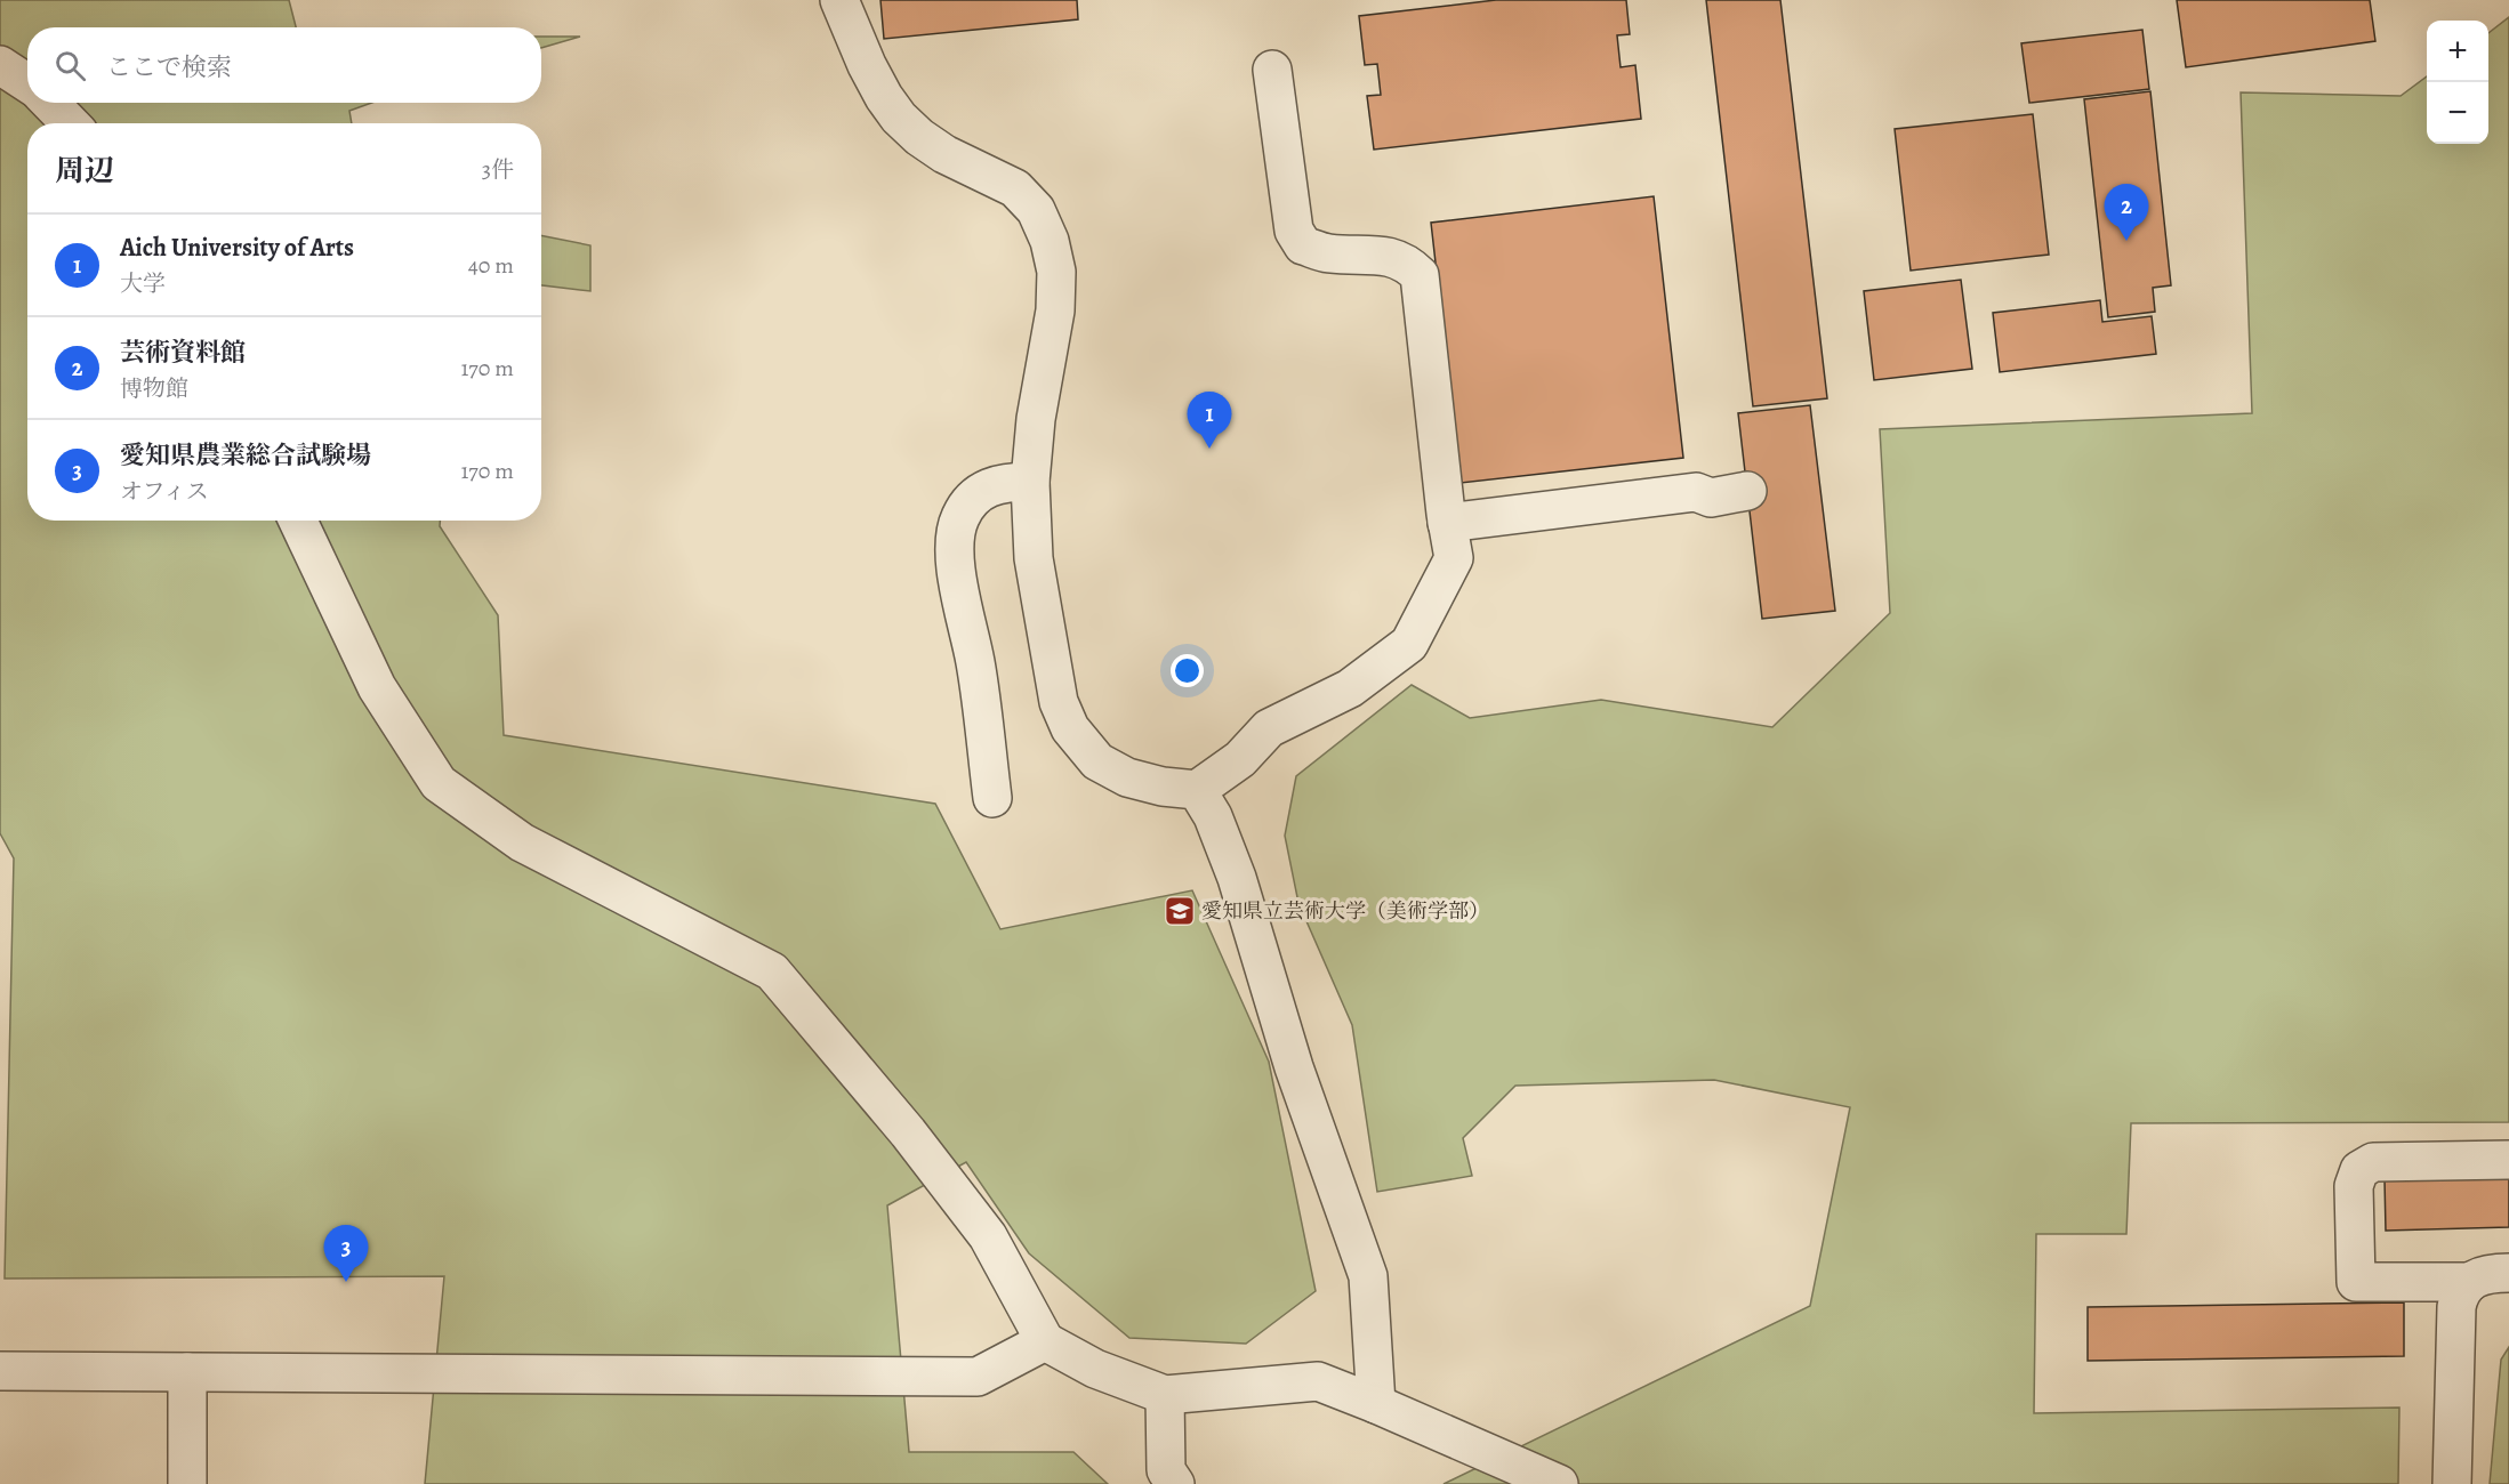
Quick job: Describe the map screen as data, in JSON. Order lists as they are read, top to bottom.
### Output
{
  "places": {
    "school or university": ["愛知県立芸術大学（美術学部）"]
  },
  "page": {
    "map_buttons": ["+", "−"],
    "search": "ここで検索",
    "heading": ["周辺", "3件"],
    "pins": ["2", "1", "3"],
    "list": [
      {
        "mark": "1",
        "name": "Aich University of Arts",
        "note": "大学",
        "value": "40 m"
      },
      {
        "mark": "2",
        "name": "芸術資料館",
        "note": "博物館",
        "value": "170 m"
      },
      {
        "mark": "3",
        "name": "愛知県農業総合試験場",
        "note": "オフィス",
        "value": "170 m"
      }
    ]
  }
}
